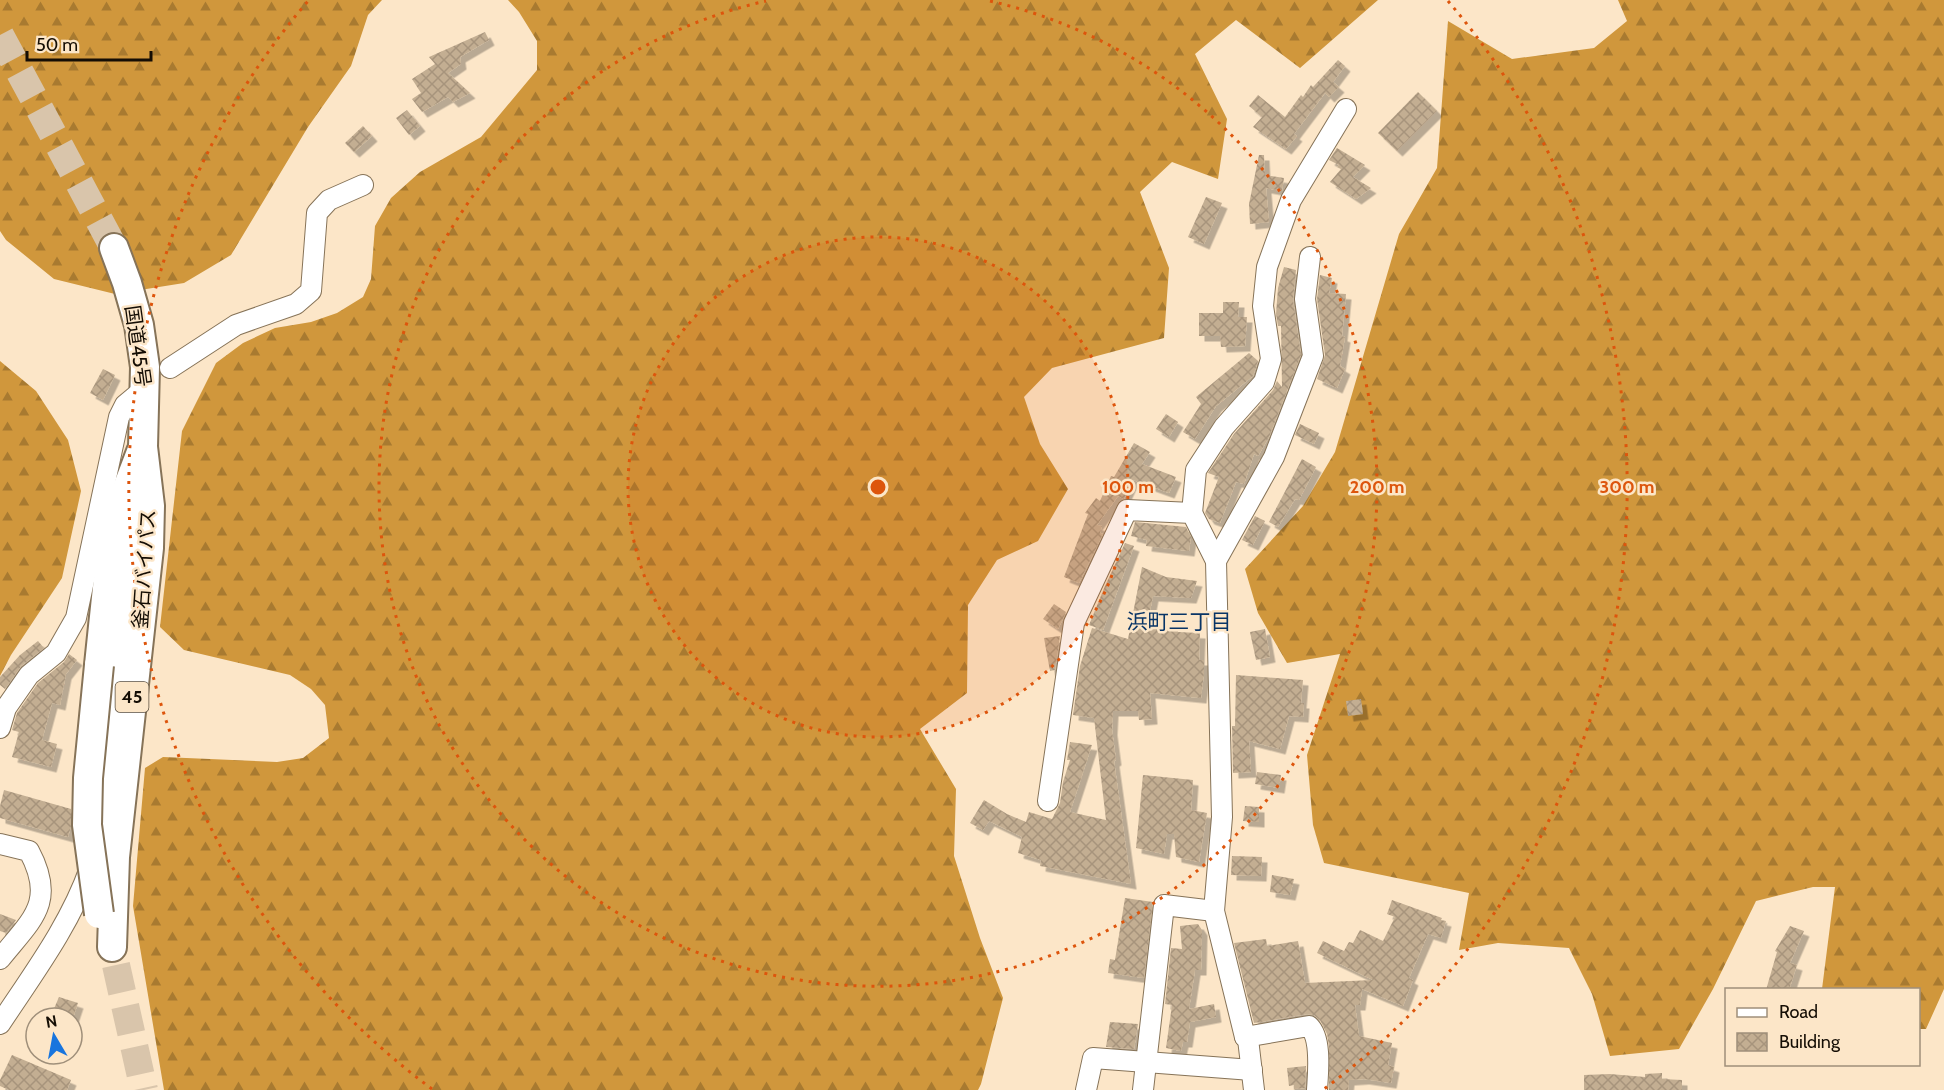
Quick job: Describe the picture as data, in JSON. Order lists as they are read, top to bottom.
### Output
{
  "streets": {
    "highway": ["国道45号", "釜石バイパス", "45"]
  },
  "crossings": [
    ["国道45号", "釜石バイパス"]
  ],
  "districts": ["浜町三丁目"],
  "legend": ["Road", "Building"],
  "scale_bar": "50 m",
  "north": "top",
  "rings": ["100 m", "200 m", "300 m"]
}
